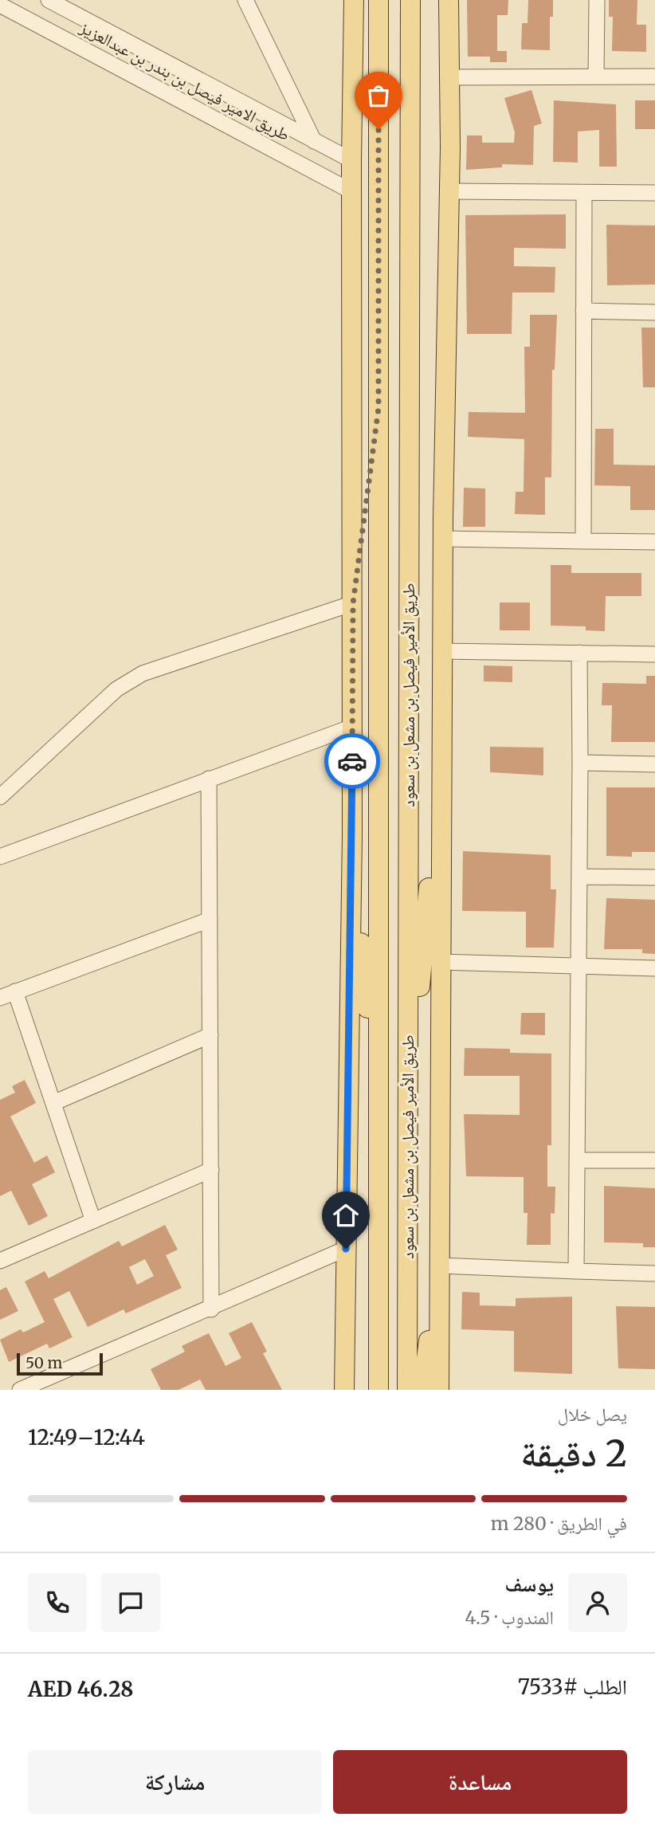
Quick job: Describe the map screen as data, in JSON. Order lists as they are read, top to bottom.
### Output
{
  "streets": {
    "main road": ["طريق الأمير فيصل بن مشعل بن سعود"],
    "street": ["طريق الامير فيصل بن بندر بن عبدالعزيز"]
  },
  "scale_bar": "50 m",
  "page": {
    "scale": "50 m",
    "heading": ["2 دقيقة", "يصل خلال", "12:44–12:49"],
    "panel": [
      "يوسف",
      "المندوب · 4.5",
      "الطلب #7533",
      "AED 46.28"
    ],
    "bar": "في الطريق · 280 m",
    "buttons": ["مساعدة", "مشاركة"]
  }
}
